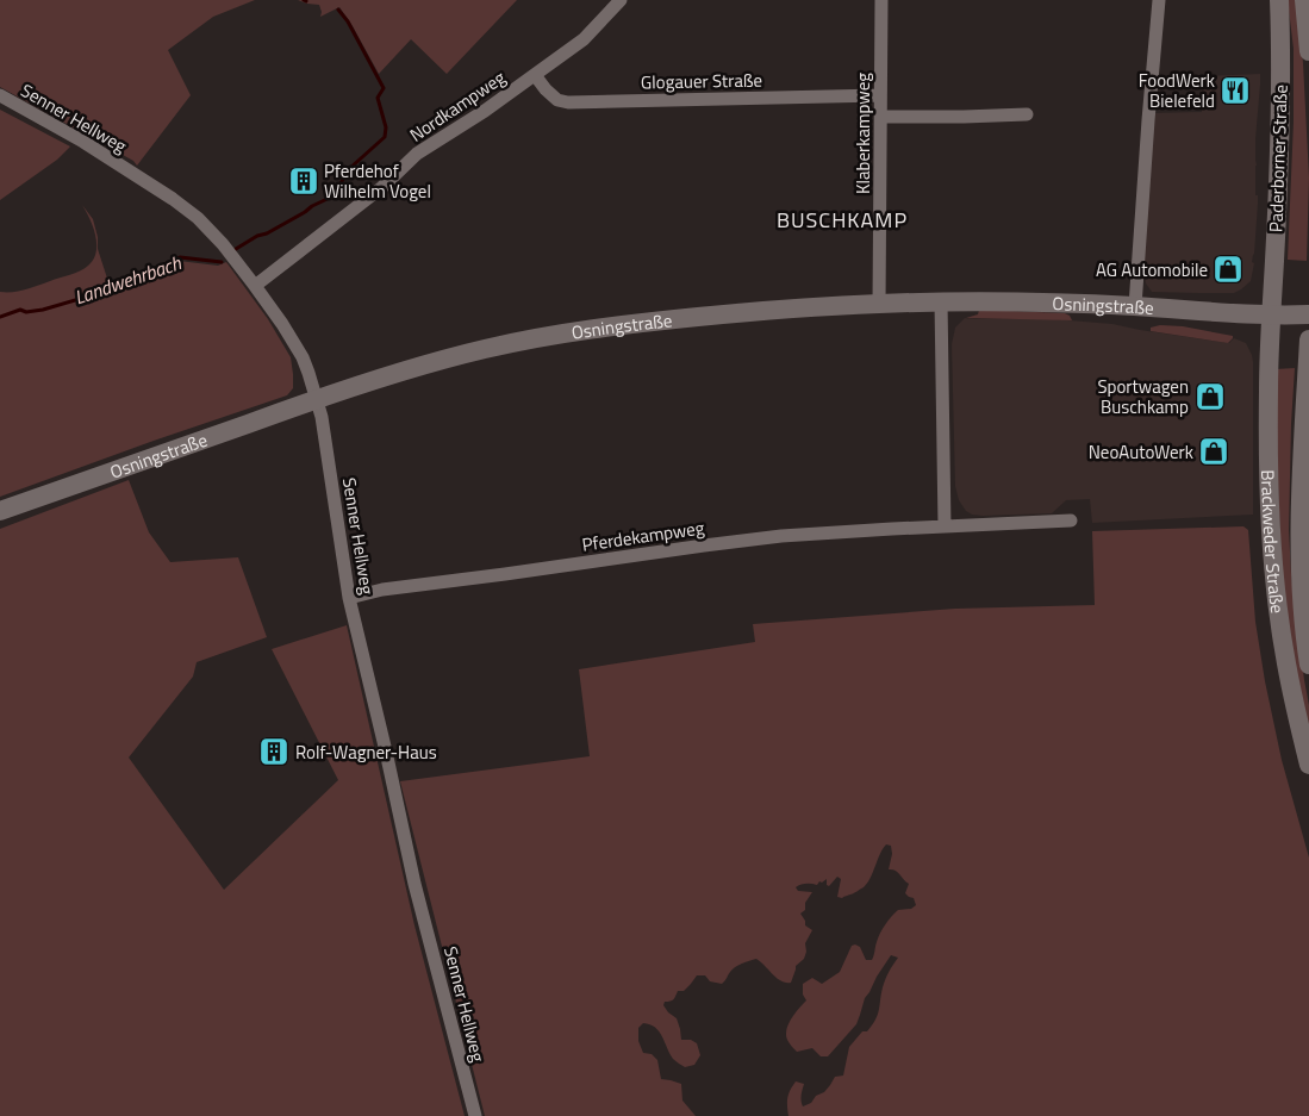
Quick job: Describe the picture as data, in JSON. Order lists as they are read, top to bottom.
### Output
{
  "streets": {
    "main road": ["Paderborner Straße", "Osningstraße", "Brackweder Straße"],
    "street": [
      "Glogauer Straße",
      "Nordkampweg",
      "Senner Hellweg",
      "Klaberkampweg",
      "Pferdekampweg"
    ]
  },
  "crossings": [
    ["Glogauer Straße", "Nordkampweg"],
    ["Glogauer Straße", "Klaberkampweg"],
    ["Nordkampweg", "Senner Hellweg"],
    ["Senner Hellweg", "Osningstraße"],
    ["Senner Hellweg", "Pferdekampweg"],
    ["Klaberkampweg", "Osningstraße"],
    ["Paderborner Straße", "Osningstraße"],
    ["Paderborner Straße", "Brackweder Straße"],
    ["Osningstraße", "Brackweder Straße"]
  ],
  "districts": ["BUSCHKAMP"],
  "water": ["Landwehrbach"],
  "places": {
    "restaurant": ["FoodWerk Bielefeld"],
    "building": ["Pferdehof Wilhelm Vogel", "Rolf-Wagner-Haus"],
    "shop": ["AG Automobile", "Sportwagen Buschkamp", "NeoAutoWerk"]
  }
}
